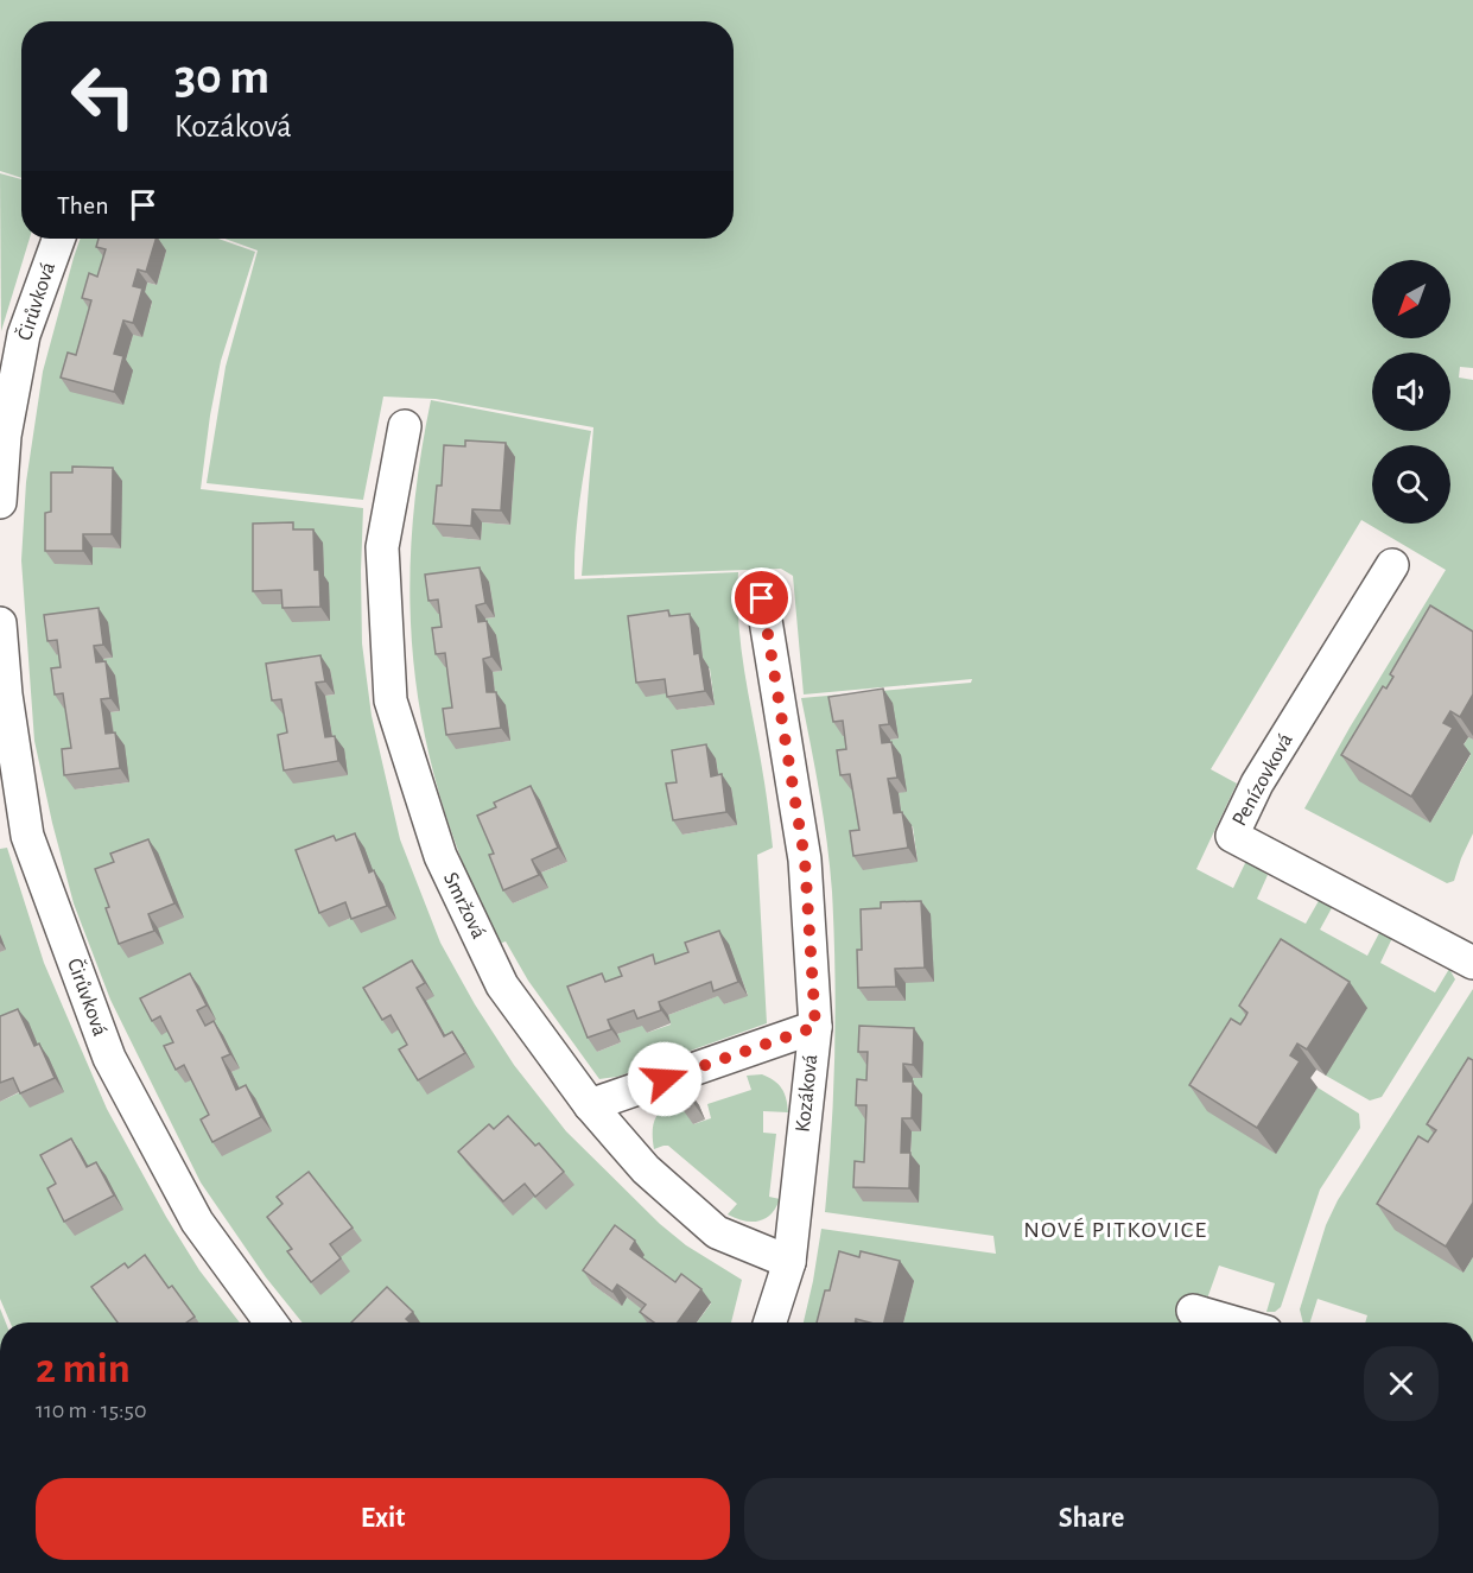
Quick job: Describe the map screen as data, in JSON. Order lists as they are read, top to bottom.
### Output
{
  "streets": {
    "street": [
      "Čirůvková",
      "Penízovková",
      "Smržová",
      "Kozáková"
    ]
  },
  "crossings": [
    ["Smržová", "Kozáková"]
  ],
  "districts": ["NOVÉ PITKOVICE"],
  "north": "bottom left",
  "page": {
    "turn": ["30 m", "Kozáková"],
    "then": "Then",
    "heading": ["2 min", "110 m · 15:50"],
    "buttons": ["Exit", "Share"]
  }
}
